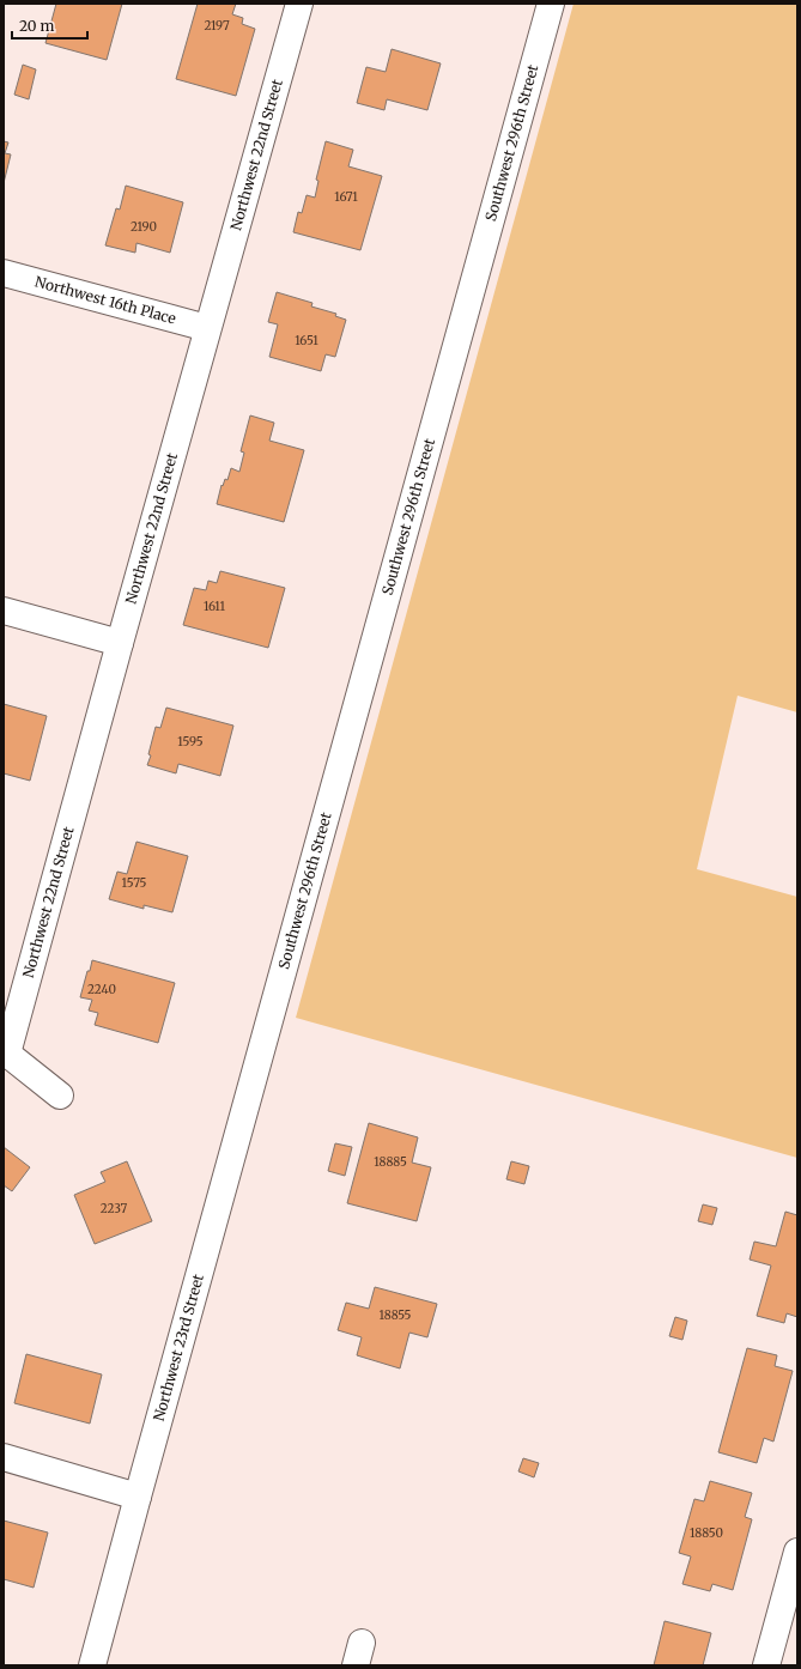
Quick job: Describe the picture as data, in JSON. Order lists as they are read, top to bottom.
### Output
{
  "streets": {
    "street": [
      "Southwest 296th Street",
      "Northwest 22nd Street",
      "Northwest 16th Place",
      "Northwest 23rd Street"
    ]
  },
  "crossings": [
    ["Southwest 296th Street", "Northwest 23rd Street"],
    ["Northwest 22nd Street", "Northwest 16th Place"]
  ],
  "house_numbers": [
    "2197",
    "1671",
    "2190",
    "1651",
    "1611",
    "1595",
    "1575",
    "2240",
    "18885",
    "2237",
    "18855",
    "18850"
  ],
  "scale_bar": "20 m"
}
